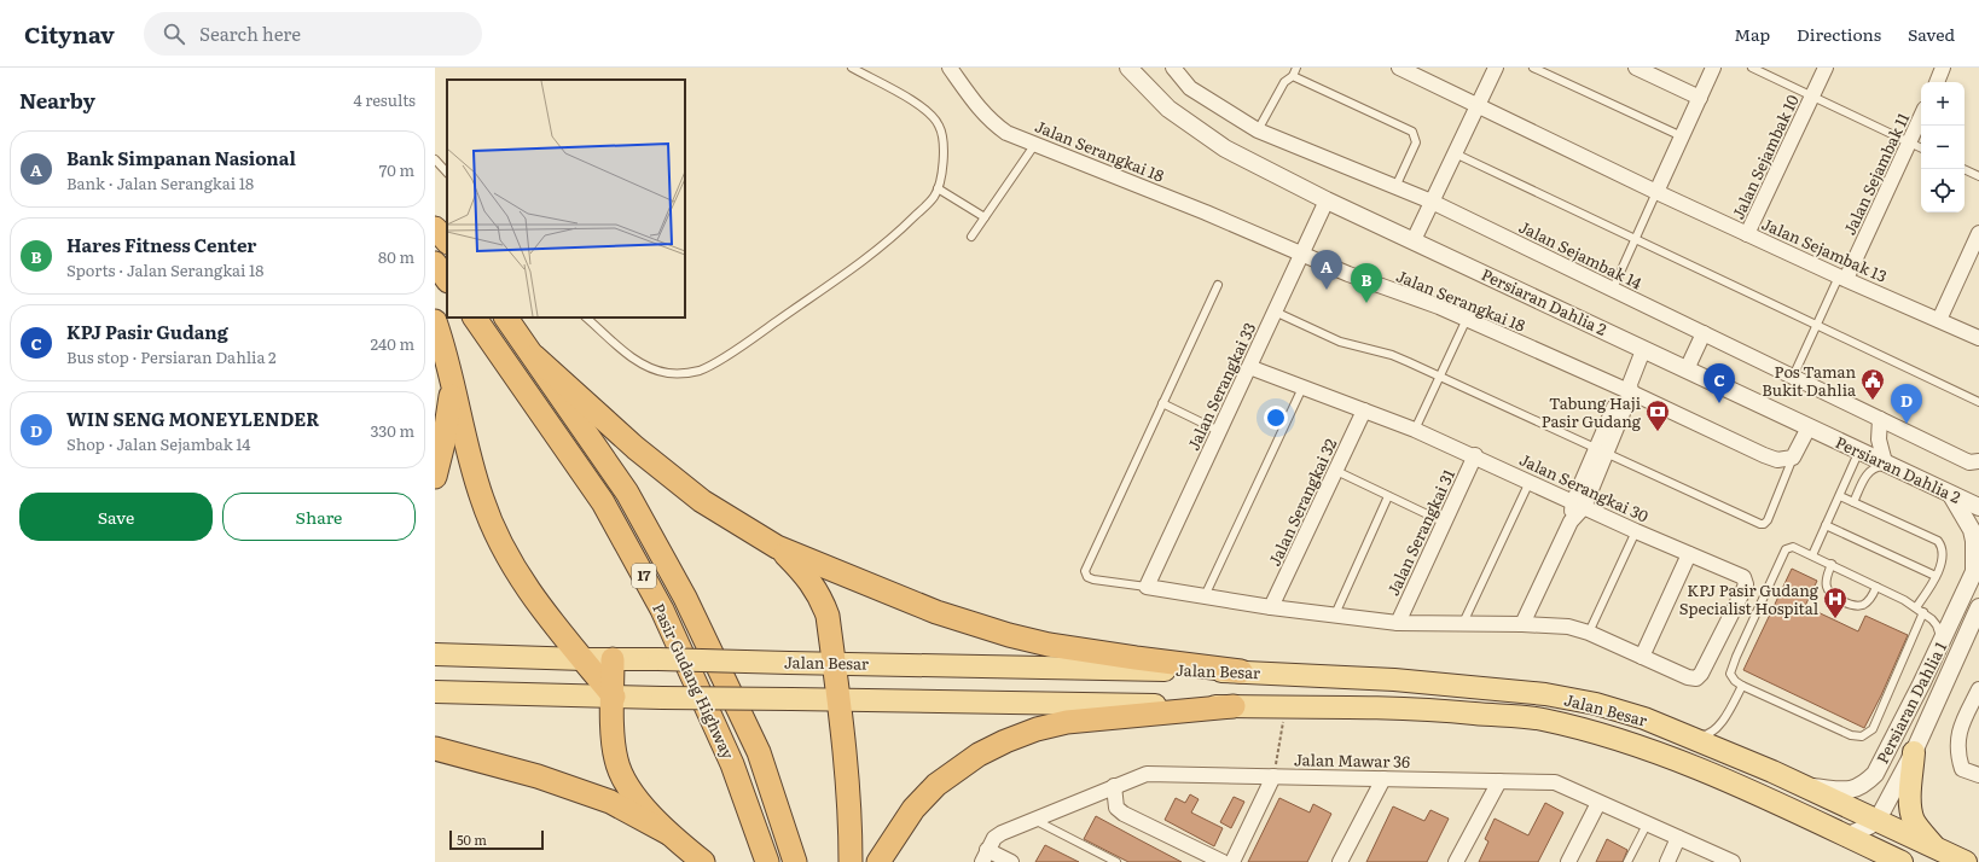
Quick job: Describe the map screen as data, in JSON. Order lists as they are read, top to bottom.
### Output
{
  "streets": {
    "highway": ["17", "Pasir Gudang Highway"],
    "main road": ["Jalan Besar"],
    "street": [
      "Jalan Serangkai 18",
      "Jalan Sejambak 10",
      "Jalan Sejambak 11",
      "Jalan Sejambak 13",
      "Jalan Sejambak 14",
      "Persiaran Dahlia 2",
      "Jalan Serangkai 33",
      "Jalan Serangkai 30",
      "Jalan Serangkai 32",
      "Jalan Serangkai 31",
      "Persiaran Dahlia 1",
      "Jalan Mawar 36"
    ]
  },
  "crossings": [
    ["Jalan Serangkai 18", "Jalan Serangkai 33"],
    ["Jalan Sejambak 10", "Jalan Sejambak 13"],
    ["Jalan Sejambak 11", "Jalan Sejambak 13"],
    ["Persiaran Dahlia 2", "Jalan Serangkai 33"],
    ["Jalan Serangkai 33", "Jalan Serangkai 30"],
    ["Jalan Serangkai 30", "Jalan Serangkai 32"],
    ["Jalan Serangkai 30", "Jalan Serangkai 31"],
    ["Jalan Besar", "Persiaran Dahlia 1"]
  ],
  "places": {
    "public building": ["Pos Taman Bukit Dahlia"],
    "bank": ["Tabung Haji Pasir Gudang"],
    "hospital": ["KPJ Pasir Gudang Specialist Hospital"]
  },
  "scale_bar": "50 m",
  "page": {
    "header": "Citynav",
    "search": "Search here",
    "nav": ["Map", "Directions", "Saved"],
    "heading": ["Nearby", "4 results"],
    "map_buttons": ["+", "−"],
    "list": [
      {
        "mark": "A",
        "name": "Bank Simpanan Nasional",
        "note": "Bank · Jalan Serangkai 18",
        "value": "70 m"
      },
      {
        "mark": "B",
        "name": "Hares Fitness Center",
        "note": "Sports · Jalan Serangkai 18",
        "value": "80 m"
      },
      {
        "mark": "C",
        "name": "KPJ Pasir Gudang",
        "note": "Bus stop · Persiaran Dahlia 2",
        "value": "240 m"
      },
      {
        "mark": "D",
        "name": "WIN SENG MONEYLENDER",
        "note": "Shop · Jalan Sejambak 14",
        "value": "330 m"
      }
    ],
    "pins": [
      "A",
      "B",
      "C",
      "D"
    ],
    "buttons": ["Save", "Share"],
    "scale": "50 m"
  }
}
